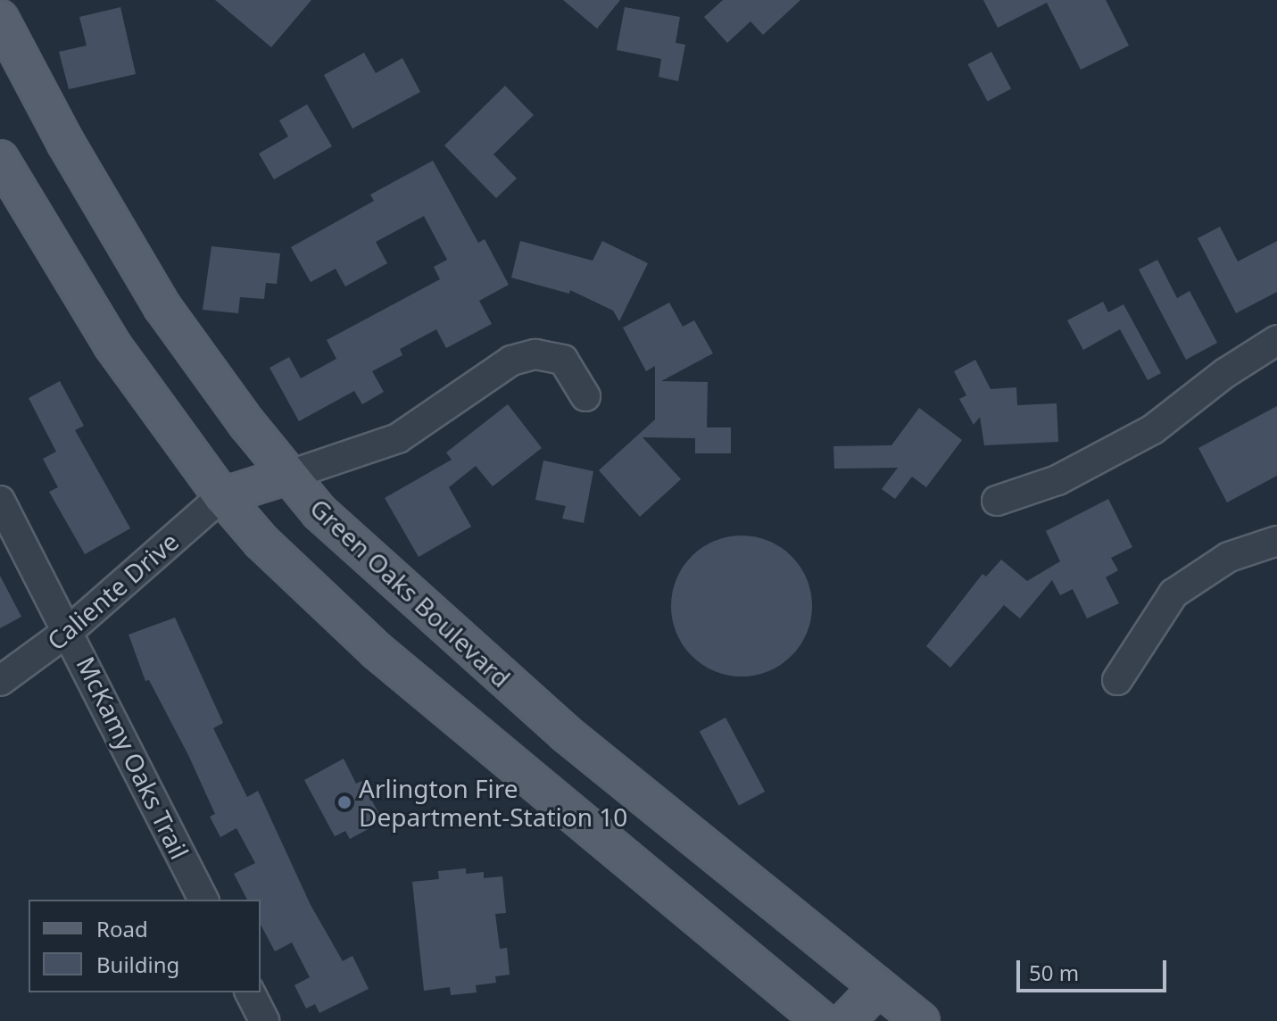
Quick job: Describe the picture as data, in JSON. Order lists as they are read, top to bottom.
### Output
{
  "streets": {
    "main road": ["Green Oaks Boulevard"],
    "street": ["Caliente Drive", "McKamy Oaks Trail"]
  },
  "crossings": [
    ["Caliente Drive", "McKamy Oaks Trail"]
  ],
  "places": ["Arlington Fire Department-Station 10"],
  "legend": ["Road", "Building"],
  "scale_bar": "50 m"
}
